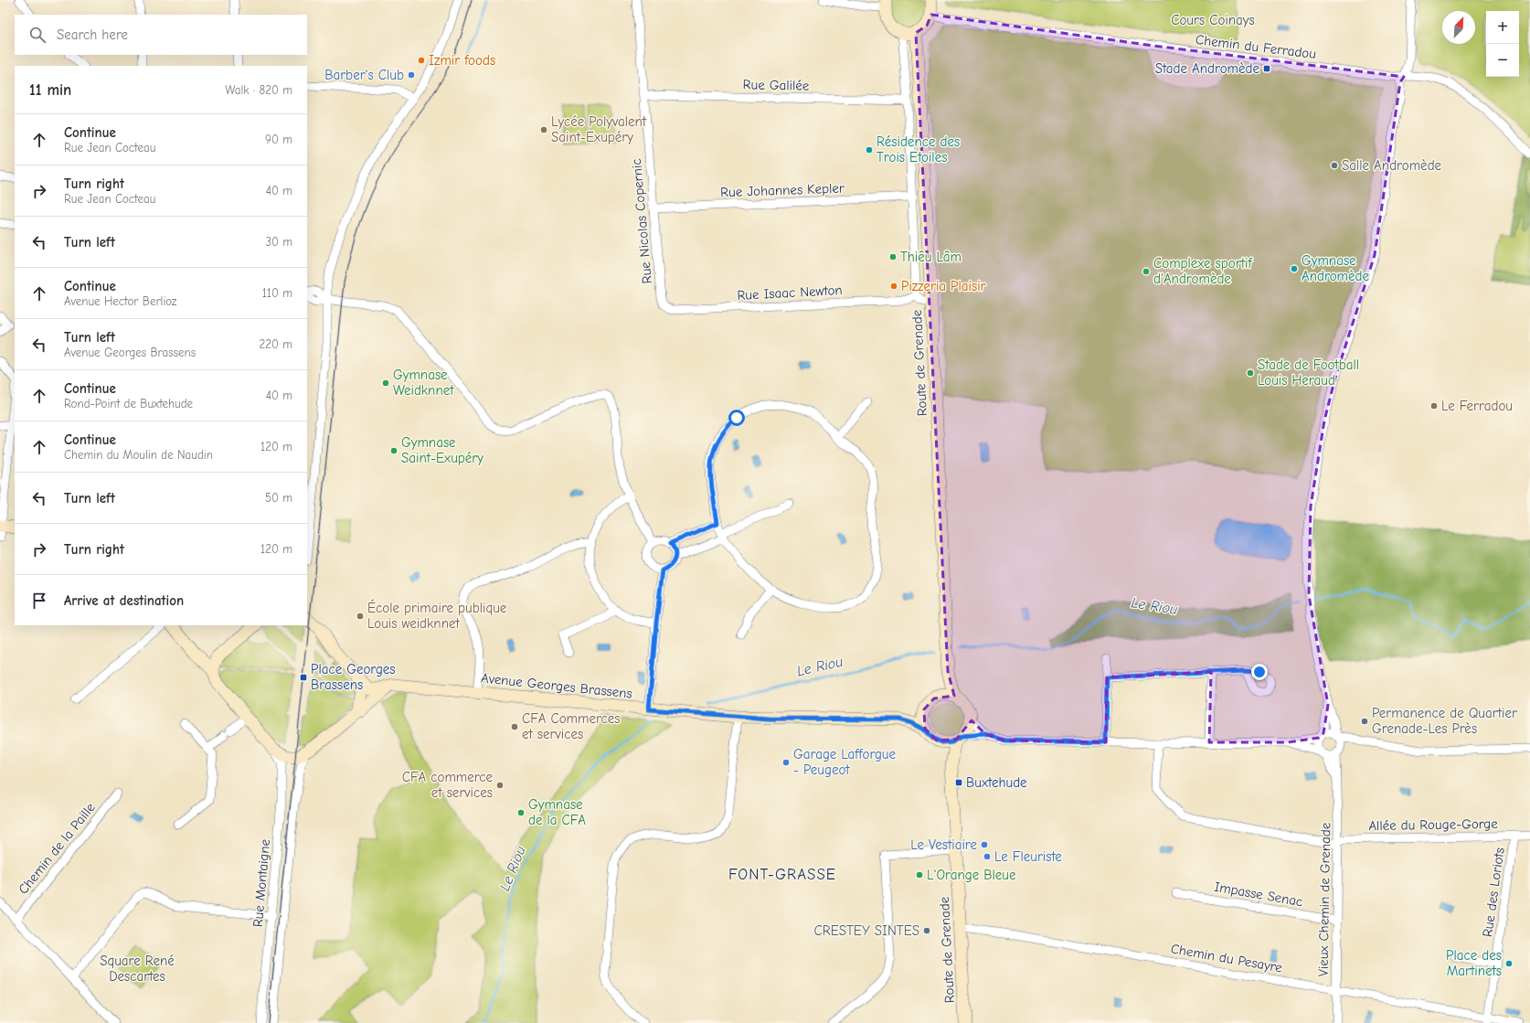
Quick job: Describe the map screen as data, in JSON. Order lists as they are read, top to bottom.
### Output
{
  "streets": {
    "main road": ["Route de Grenade", "Avenue Georges Brassens"],
    "street": [
      "Chemin du Ferradou",
      "Rue Galilée",
      "Rue Johannes Kepler",
      "Rue Nicolas Copernic",
      "Rue Isaac Newton",
      "Allée du Rouge-Gorge",
      "Chemin de la Paille",
      "Rue Montaigne",
      "Rue des Loriots",
      "Impasse Senac",
      "Vieux Chemin de Grenade",
      "Chemin du Pesayre"
    ]
  },
  "crossings": [
    ["Rue Galilée", "Rue Nicolas Copernic"],
    ["Rue Johannes Kepler", "Rue Nicolas Copernic"],
    ["Rue Nicolas Copernic", "Rue Isaac Newton"],
    ["Route de Grenade", "Chemin du Pesayre"],
    ["Allée du Rouge-Gorge", "Rue des Loriots"],
    ["Allée du Rouge-Gorge", "Vieux Chemin de Grenade"],
    ["Rue des Loriots", "Chemin du Pesayre"],
    ["Impasse Senac", "Vieux Chemin de Grenade"],
    ["Vieux Chemin de Grenade", "Chemin du Pesayre"]
  ],
  "districts": ["FONT-GRASSE"],
  "water": ["Le Riou"],
  "parks": ["Cours Coinays", "Square René Descartes"],
  "places": {
    "other": [
      "Izmir foods",
      "Barber's Club",
      "Lycée Polyvalent Saint-Exupéry",
      "Résidence des Trois Etoiles",
      "Salle Andromède",
      "Thiêu Lâm",
      "Gymnase Andromède",
      "Complexe sportif d'Andromède",
      "Pizzeria Plaisir",
      "Stade de Football Louis Heraud",
      "Gymnase Weidknnet",
      "Le Ferradou",
      "Gymnase Saint-Exupéry",
      "École primaire publique Louis weidknnet",
      "Permanence de Quartier Grenade-Les Près",
      "CFA Commerces et services",
      "Garage Lafforgue - Peugeot",
      "CFA commerce et services",
      "Gymnase de la CFA",
      "Le Vestiaire",
      "Le Fleuriste",
      "L'Orange Bleue",
      "CRESTEY SINTES",
      "Place des Martinets"
    ],
    "transit": ["Stade Andromède", "Place Georges Brassens", "Buxtehude"]
  },
  "north": "top right",
  "page": {
    "map_buttons": ["+", "−"],
    "search": "Search here",
    "heading": ["11 min", "Walk · 820 m"],
    "list": [
      ["Continue", "Rue Jean Cocteau", "90 m"],
      ["Turn right", "Rue Jean Cocteau", "40 m"],
      ["Turn left", "30 m"],
      ["Continue", "Avenue Hector Berlioz", "110 m"],
      ["Turn left", "Avenue Georges Brassens", "220 m"],
      ["Continue", "Rond-Point de Buxtehude", "40 m"],
      ["Continue", "Chemin du Moulin de Naudin", "120 m"],
      ["Turn left", "50 m"],
      ["Turn right", "120 m"],
      "Arrive at destination"
    ]
  }
}
